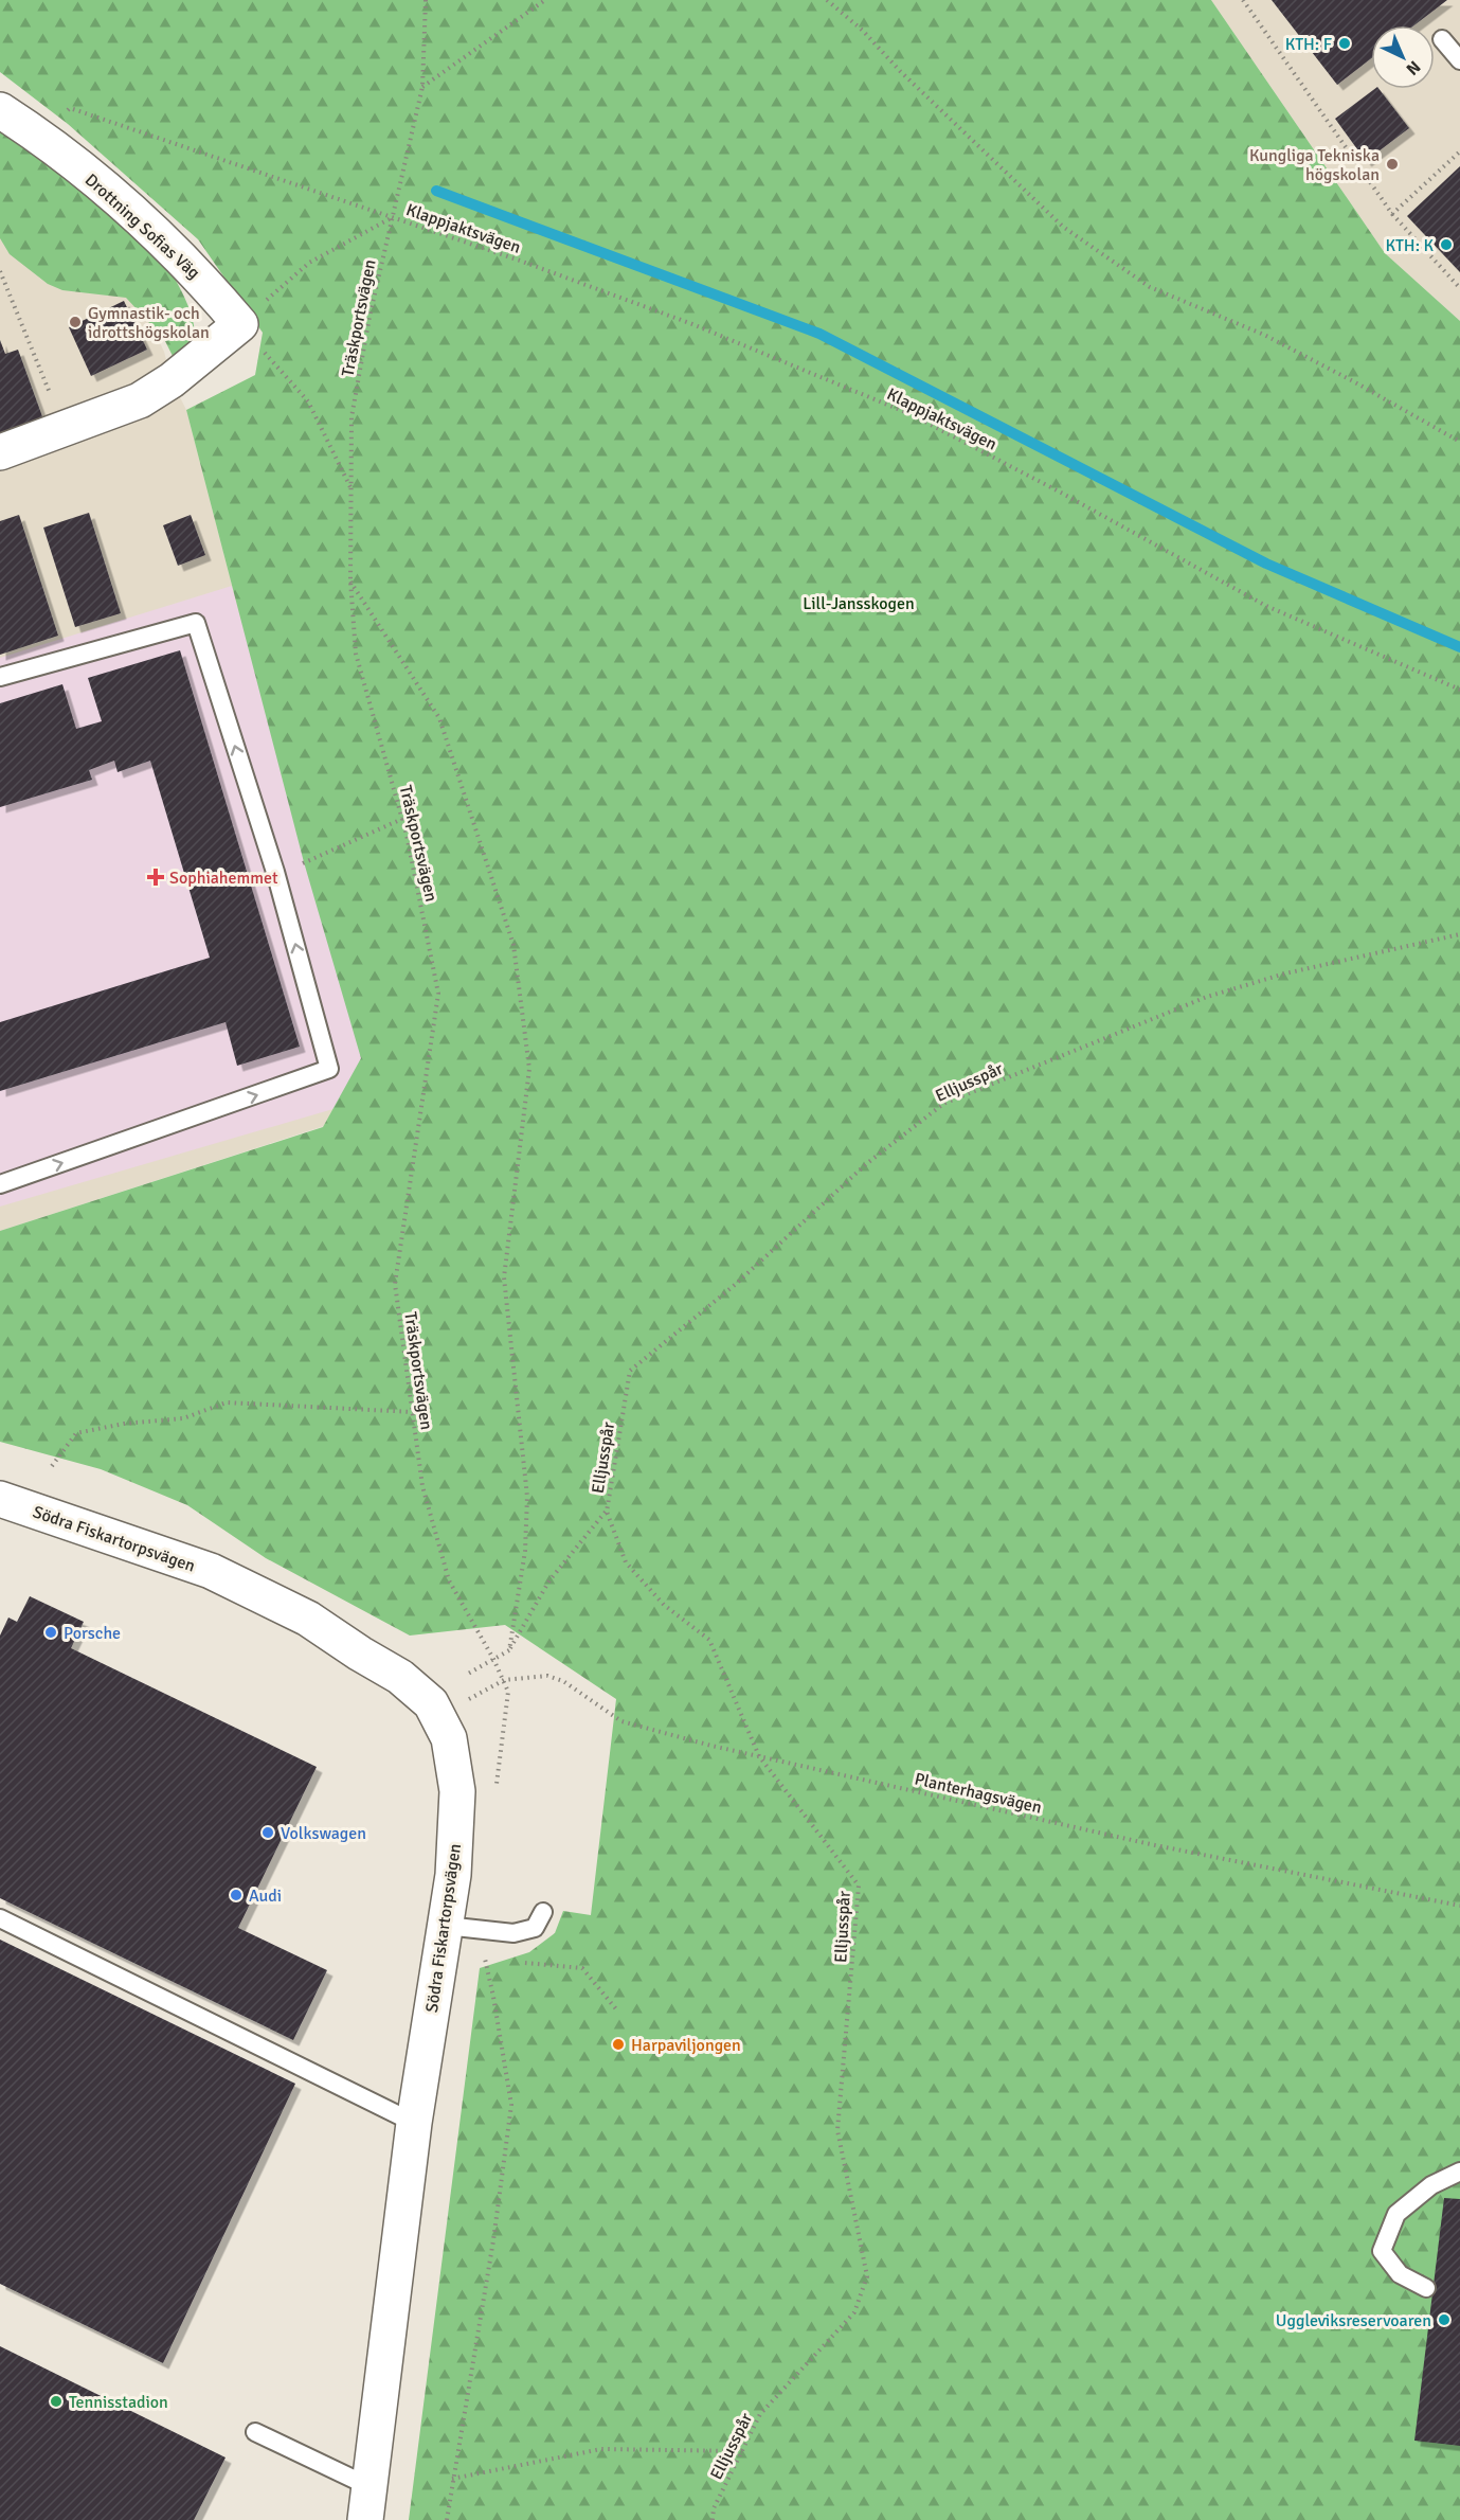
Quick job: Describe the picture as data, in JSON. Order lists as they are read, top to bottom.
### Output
{
  "streets": {
    "street": ["Drottning Sofias Väg", "Södra Fiskartorpsvägen"],
    "path": [
      "Klappjaktsvägen",
      "Träskportsvägen",
      "Elljusspår",
      "Planterhagsvägen"
    ]
  },
  "crossings": [
    ["Drottning Sofias Väg", "Klappjaktsvägen"],
    ["Klappjaktsvägen", "Träskportsvägen"],
    ["Träskportsvägen", "Planterhagsvägen"],
    ["Elljusspår", "Planterhagsvägen"]
  ],
  "parks": ["Lill-Jansskogen"],
  "places": {
    "other": [
      "KTH: F",
      "Kungliga Tekniska högskolan",
      "KTH: K",
      "Gymnastik- och idrottshögskolan",
      "Porsche",
      "Volkswagen",
      "Audi",
      "Harpaviljongen",
      "Uggleviksreservoaren",
      "Tennisstadion"
    ],
    "health": ["Sophiahemmet"]
  },
  "north": "bottom right"
}
